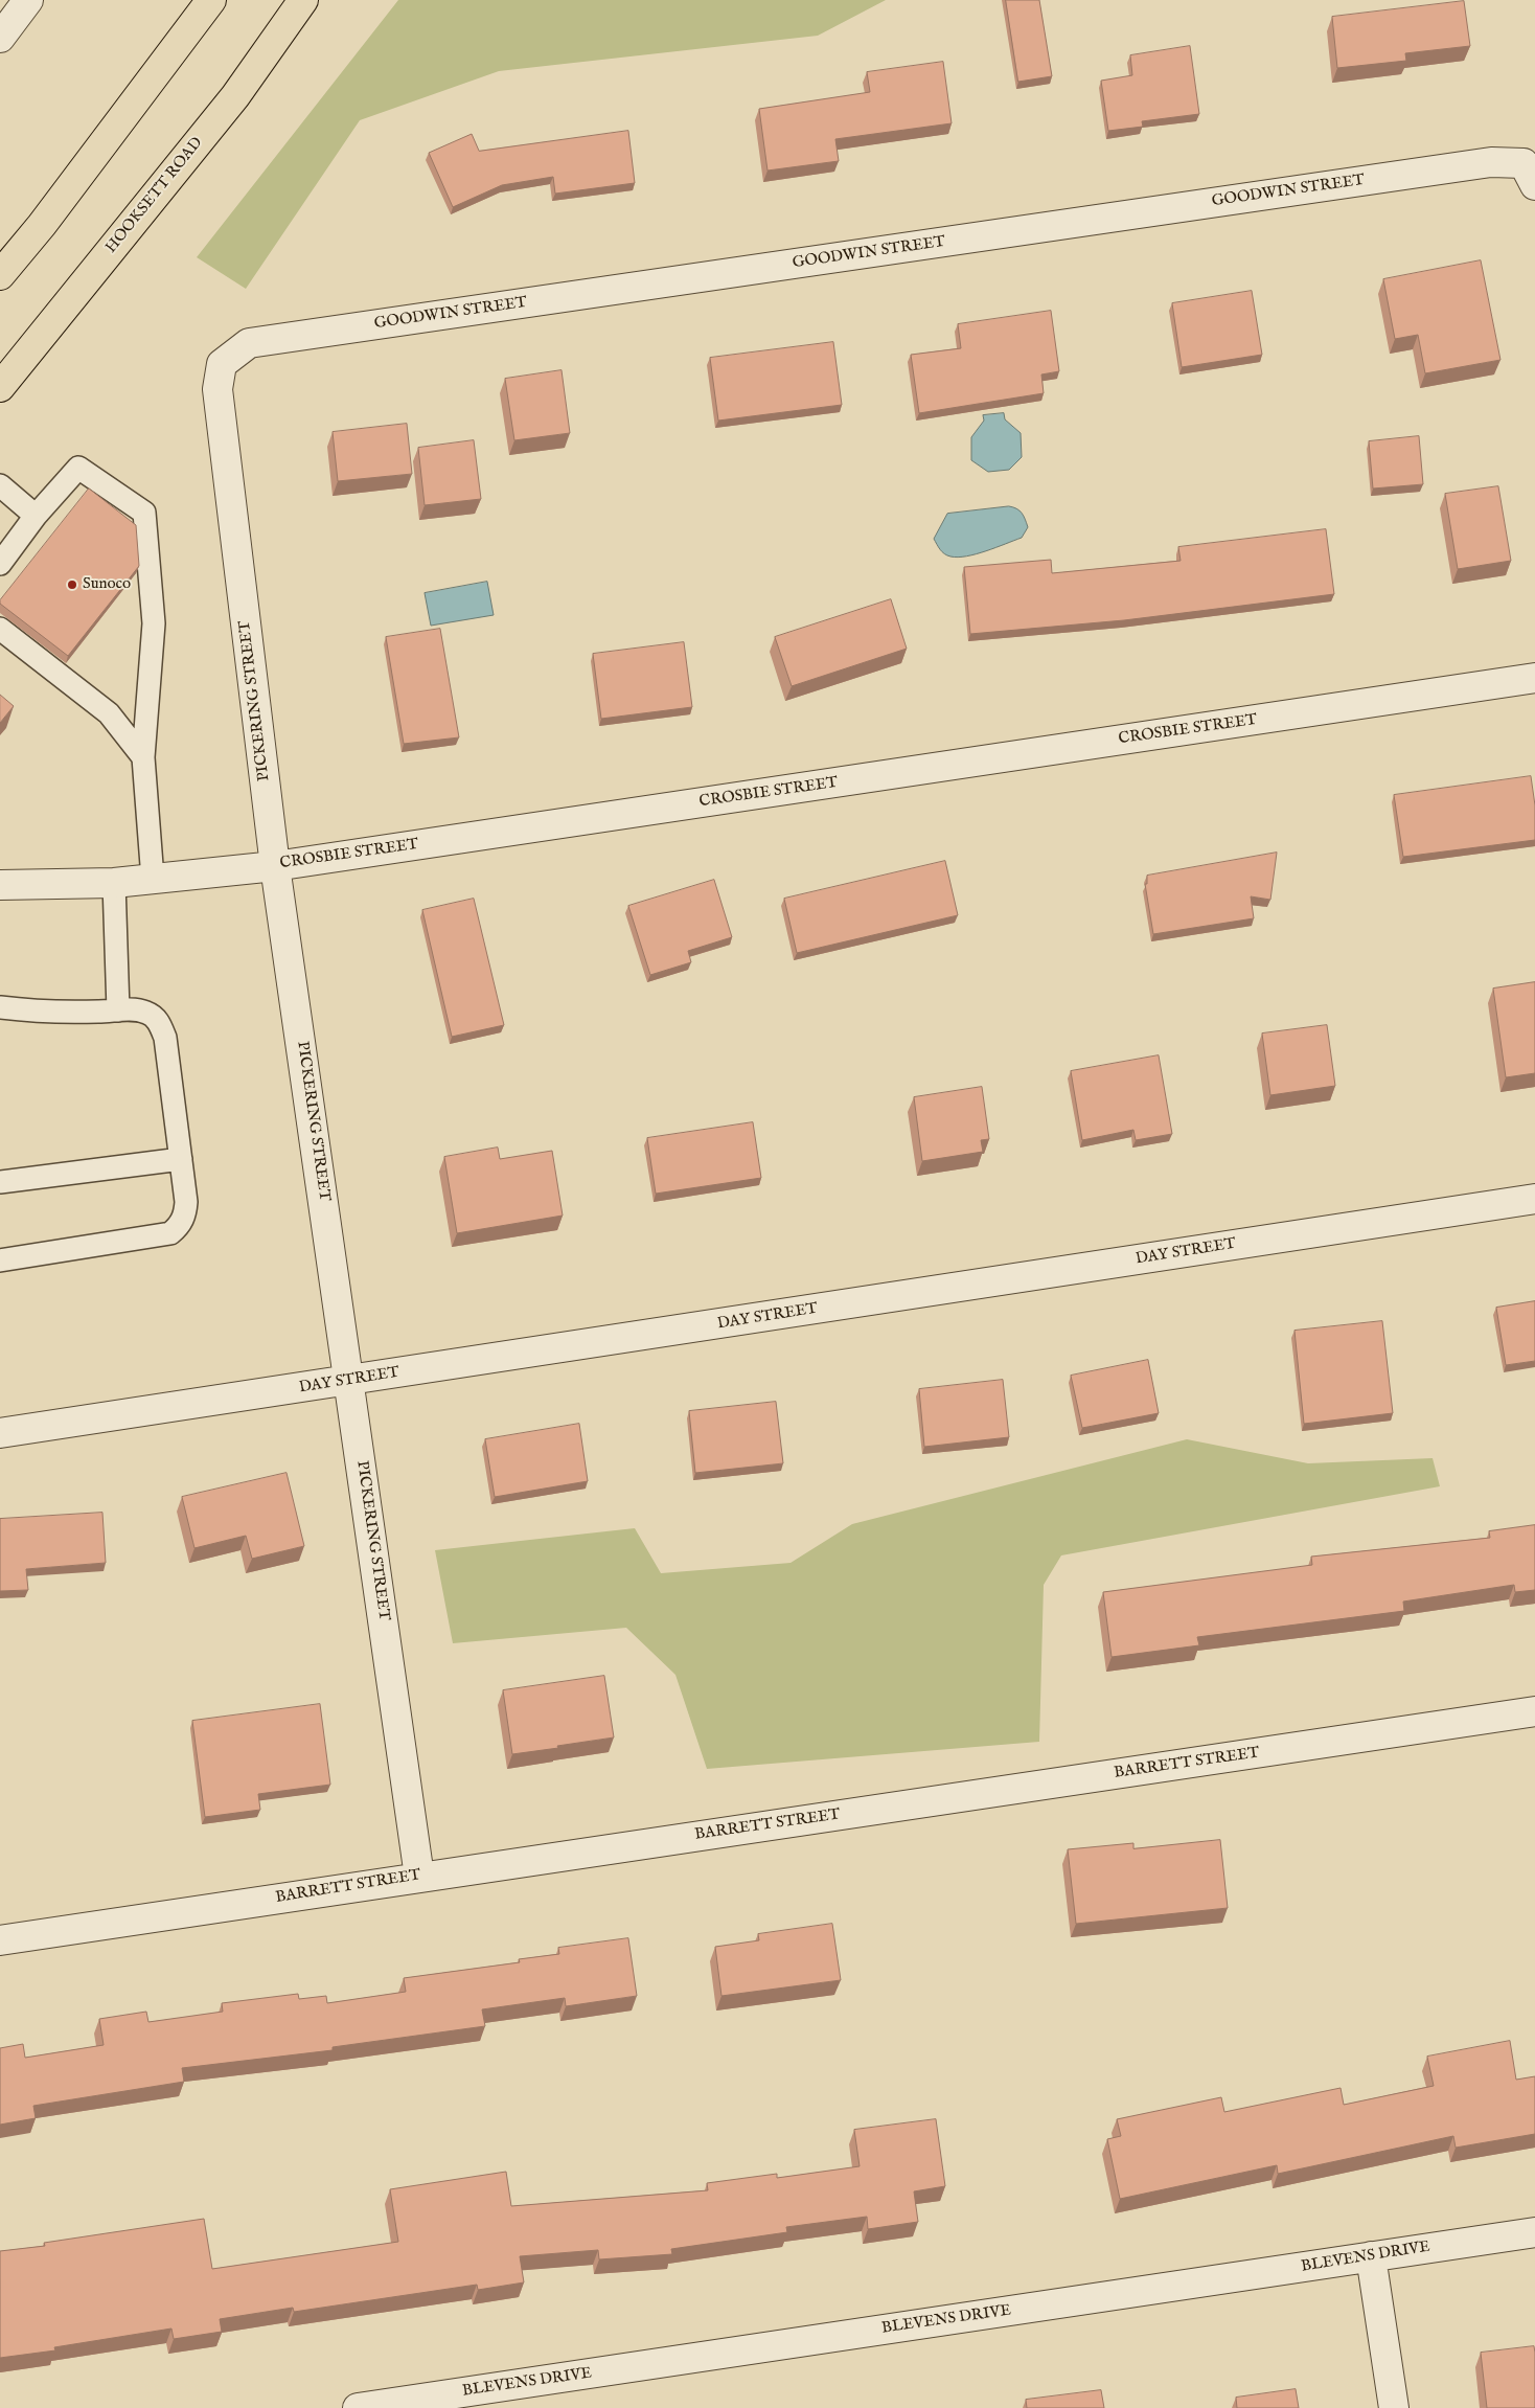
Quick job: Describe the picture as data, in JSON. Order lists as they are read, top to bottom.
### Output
{
  "streets": {
    "main road": ["HOOKSETT ROAD"],
    "street": [
      "GOODWIN STREET",
      "PICKERING STREET",
      "CROSBIE STREET",
      "DAY STREET",
      "BARRETT STREET",
      "BLEVENS DRIVE"
    ]
  },
  "crossings": [
    ["GOODWIN STREET", "PICKERING STREET"],
    ["PICKERING STREET", "CROSBIE STREET"],
    ["PICKERING STREET", "DAY STREET"],
    ["PICKERING STREET", "BARRETT STREET"]
  ],
  "places": ["Sunoco"]
}
